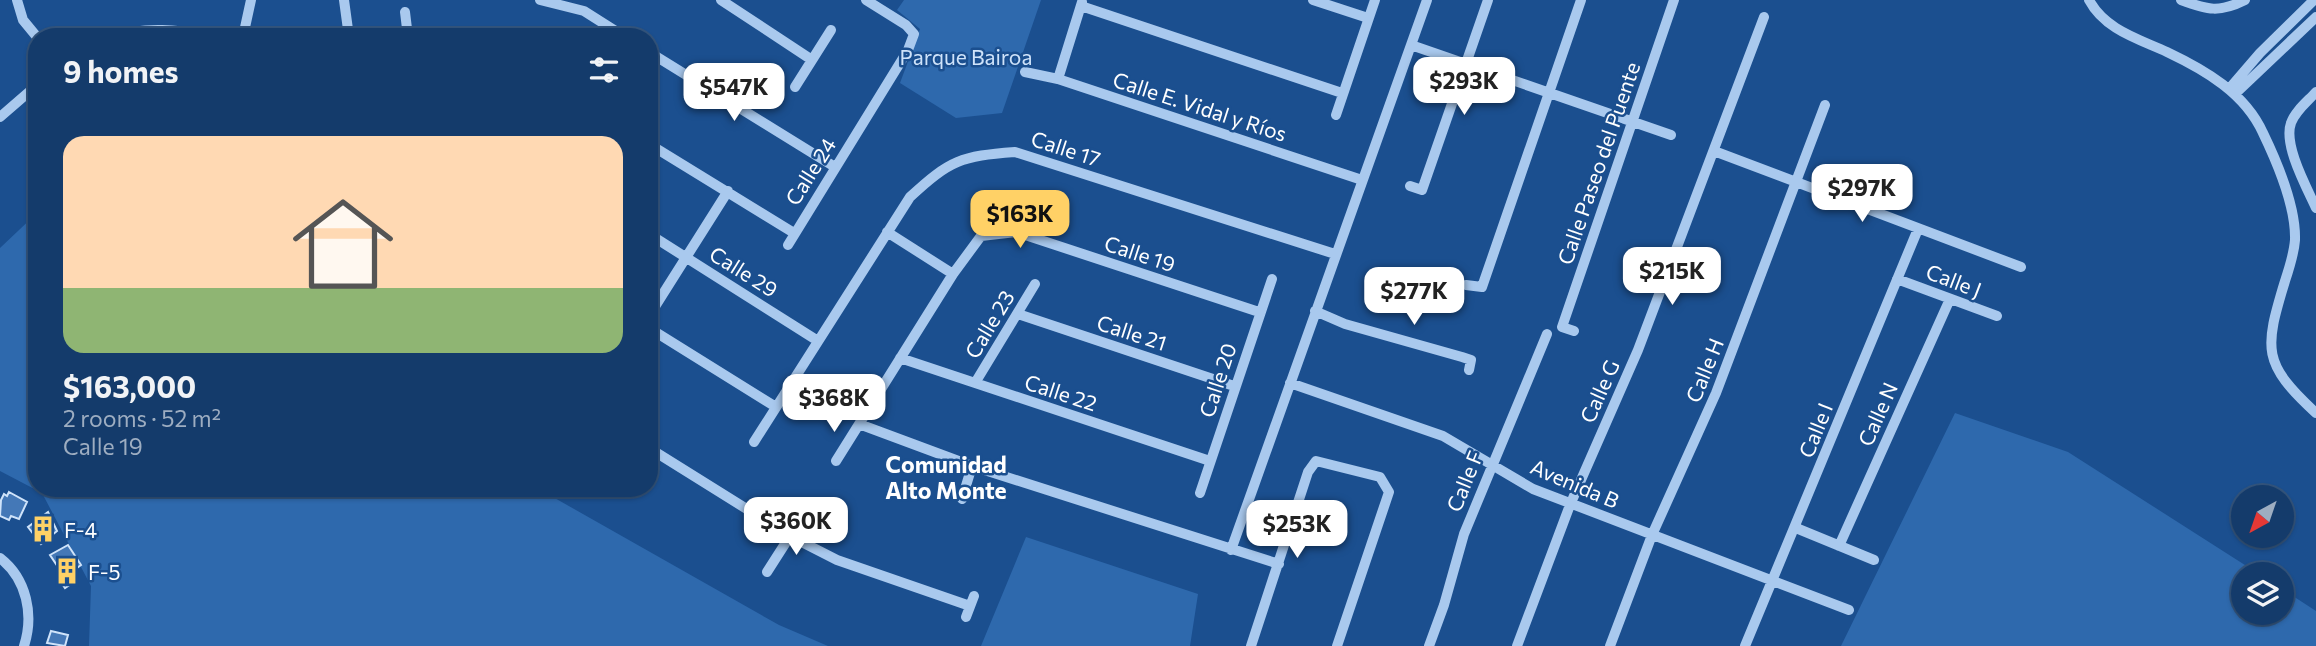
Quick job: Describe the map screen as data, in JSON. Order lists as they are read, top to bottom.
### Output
{
  "streets": {
    "street": [
      "Calle E. Vidal y Ríos",
      "Calle 17",
      "Calle Paseo del Puente",
      "Calle 24",
      "Calle 19",
      "Calle 29",
      "Calle J",
      "Calle 23",
      "Calle 21",
      "Calle H",
      "Calle 20",
      "Calle G",
      "Calle 22",
      "Calle N",
      "Calle I",
      "Calle F",
      "Avenida B"
    ]
  },
  "crossings": [
    ["Calle 17", "Calle 29"],
    ["Calle 19", "Calle 20"],
    ["Calle 19", "Calle 22"],
    ["Calle J", "Calle N"],
    ["Calle J", "Calle I"],
    ["Calle 23", "Calle 21"],
    ["Calle 23", "Calle 22"],
    ["Calle 21", "Calle 20"],
    ["Calle H", "Avenida B"],
    ["Calle 20", "Calle 22"],
    ["Calle G", "Avenida B"],
    ["Calle I", "Avenida B"],
    ["Calle F", "Avenida B"]
  ],
  "districts": ["Comunidad Alto Monte"],
  "parks": ["Parque Bairoa"],
  "places": {
    "building": ["F-4", "F-5"]
  },
  "north": "bottom left",
  "page": {
    "heading": "9 homes",
    "price": [
      "$293K",
      "$547K",
      "$297K",
      "$163K",
      "$215K",
      "$277K",
      "$368K",
      "$360K",
      "$253K"
    ],
    "list": [
      {
        "name": "$163,000",
        "note": "2 rooms · 52 m² · Calle 19"
      }
    ]
  }
}
